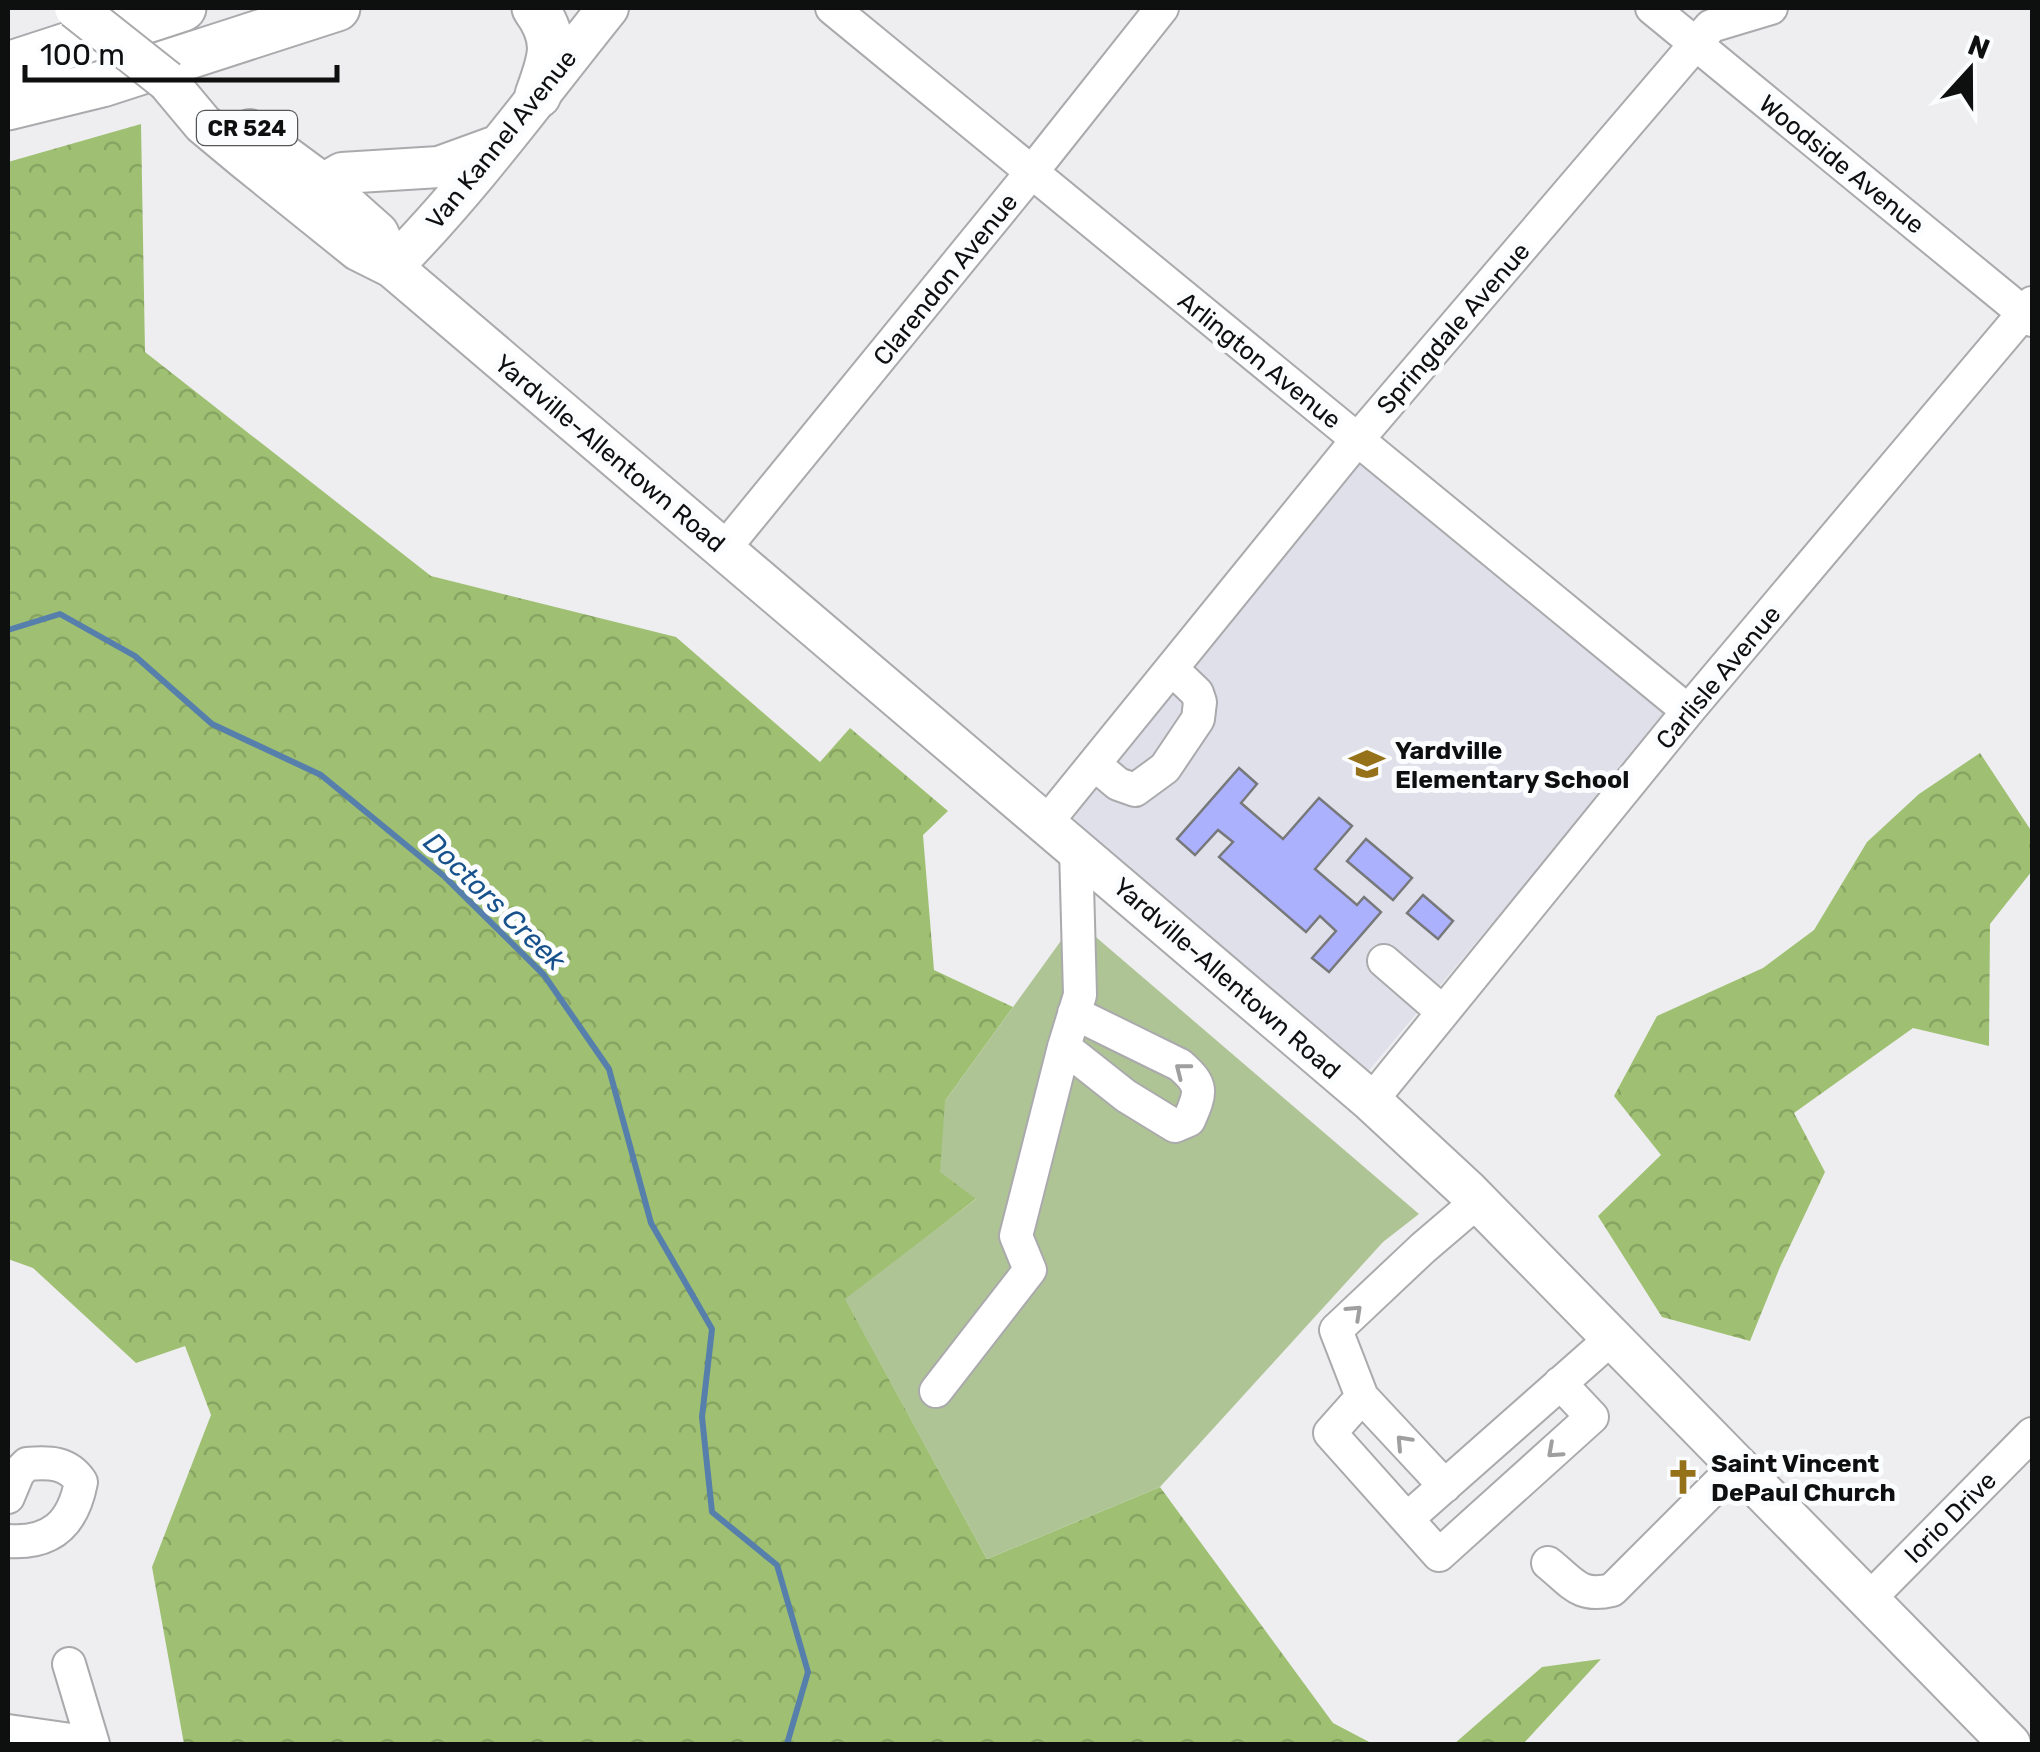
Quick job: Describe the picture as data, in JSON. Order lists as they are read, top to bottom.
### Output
{
  "streets": {
    "main road": ["CR 524", "Van Kannel Avenue", "Yardville-Allentown Road"],
    "street": [
      "Woodside Avenue",
      "Clarendon Avenue",
      "Springdale Avenue",
      "Arlington Avenue",
      "Carlisle Avenue",
      "Iorio Drive"
    ]
  },
  "crossings": [
    ["Van Kannel Avenue", "Yardville-Allentown Road"],
    ["Woodside Avenue", "Springdale Avenue"],
    ["Woodside Avenue", "Carlisle Avenue"],
    ["Clarendon Avenue", "Arlington Avenue"],
    ["Clarendon Avenue", "Yardville-Allentown Road"],
    ["Springdale Avenue", "Arlington Avenue"],
    ["Springdale Avenue", "Yardville-Allentown Road"],
    ["Arlington Avenue", "Carlisle Avenue"],
    ["Yardville-Allentown Road", "Carlisle Avenue"],
    ["Yardville-Allentown Road", "Iorio Drive"]
  ],
  "water": ["Doctors Creek"],
  "places": {
    "school or university": ["Yardville Elementary School"],
    "church": ["Saint Vincent DePaul Church"]
  },
  "scale_bar": "100 m",
  "north": "top"
}
